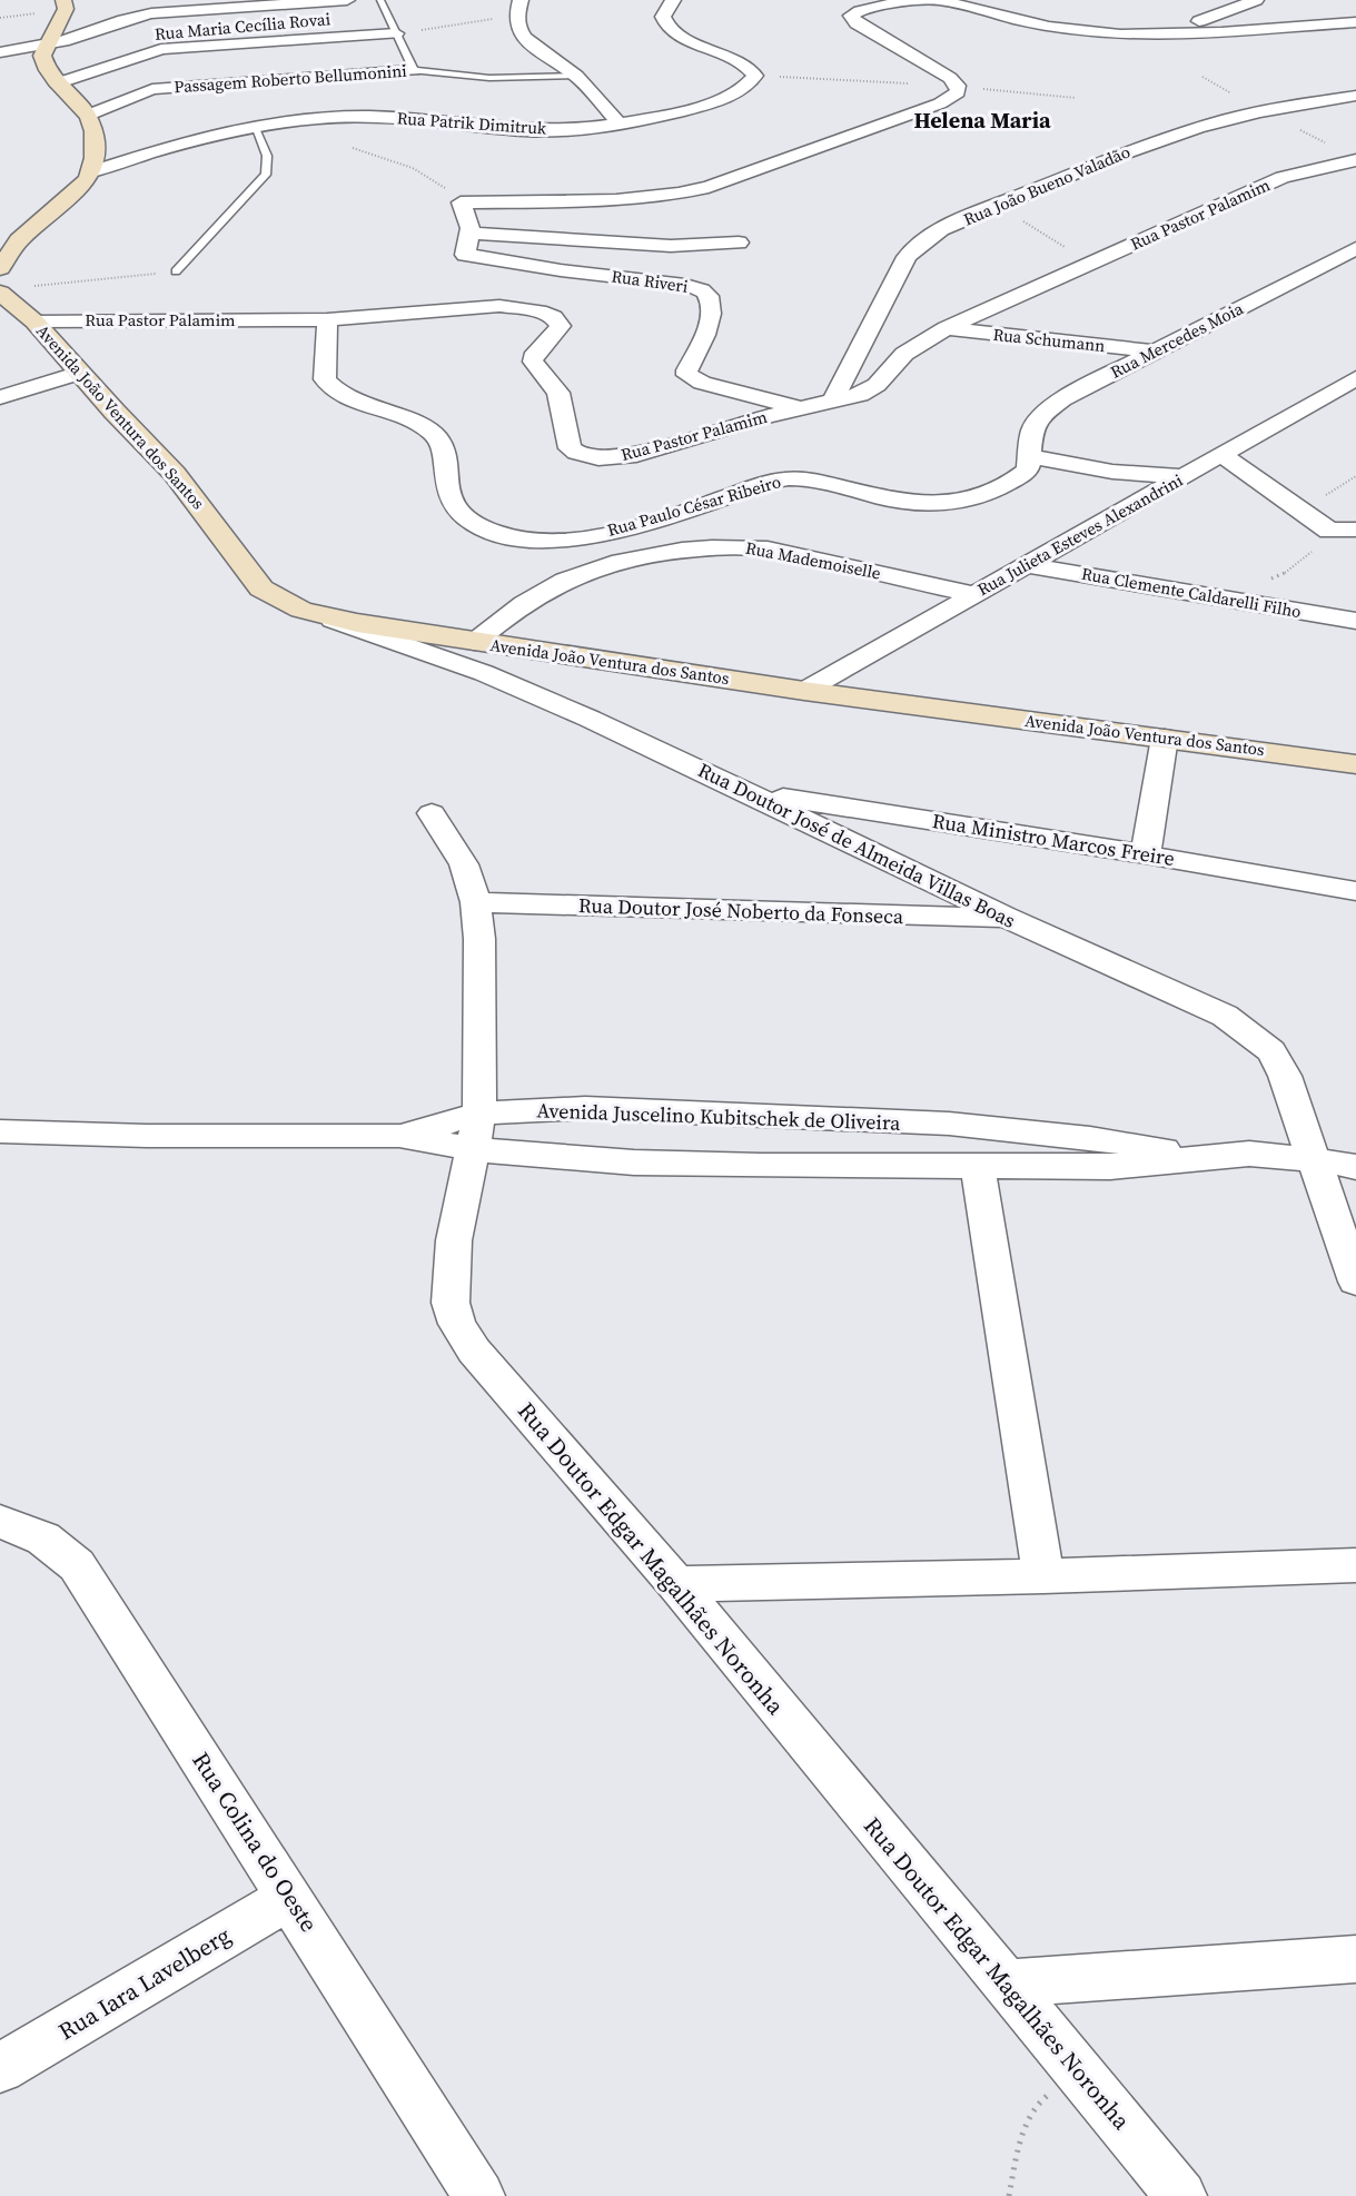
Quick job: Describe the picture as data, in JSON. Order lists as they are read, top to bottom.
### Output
{
  "streets": {
    "main road": ["Avenida João Ventura dos Santos"],
    "street": [
      "Rua Maria Cecília Rovai",
      "Passagem Roberto Bellumonini",
      "Rua Patrik Dimitruk",
      "Rua João Bueno Valadão",
      "Rua Pastor Palamim",
      "Rua Riveri",
      "Rua Schumann",
      "Rua Mercedes Moia",
      "Rua Paulo César Ribeiro",
      "Rua Julieta Esteves Alexandrini",
      "Rua Mademoiselle",
      "Rua Clemente Caldarelli Filho",
      "Rua Ministro Marcos Freire",
      "Rua Doutor José de Almeida Villas Boas",
      "Rua Doutor José Noberto da Fonseca",
      "Avenida Juscelino Kubitschek de Oliveira",
      "Rua Doutor Edgar Magalhães Noronha",
      "Rua Colina do Oeste",
      "Rua Iara Lavelberg"
    ]
  },
  "crossings": [
    ["Rua João Bueno Valadão", "Rua Pastor Palamim"],
    ["Rua Pastor Palamim", "Rua Riveri"],
    ["Rua Pastor Palamim", "Rua Schumann"],
    ["Rua Pastor Palamim", "Avenida João Ventura dos Santos"],
    ["Rua Pastor Palamim", "Rua Paulo César Ribeiro"],
    ["Rua Schumann", "Rua Mercedes Moia"],
    ["Rua Mercedes Moia", "Rua Paulo César Ribeiro"],
    ["Avenida João Ventura dos Santos", "Rua Julieta Esteves Alexandrini"],
    ["Avenida João Ventura dos Santos", "Rua Mademoiselle"],
    ["Avenida João Ventura dos Santos", "Rua Doutor José de Almeida Villas Boas"],
    ["Rua Julieta Esteves Alexandrini", "Rua Mademoiselle"],
    ["Rua Julieta Esteves Alexandrini", "Rua Clemente Caldarelli Filho"],
    ["Rua Ministro Marcos Freire", "Rua Doutor José de Almeida Villas Boas"],
    ["Rua Doutor José de Almeida Villas Boas", "Rua Doutor José Noberto da Fonseca"],
    ["Rua Doutor José de Almeida Villas Boas", "Avenida Juscelino Kubitschek de Oliveira"],
    ["Rua Doutor José Noberto da Fonseca", "Rua Doutor Edgar Magalhães Noronha"],
    ["Avenida Juscelino Kubitschek de Oliveira", "Rua Doutor Edgar Magalhães Noronha"],
    ["Rua Colina do Oeste", "Rua Iara Lavelberg"]
  ],
  "districts": ["Helena Maria"]
}
